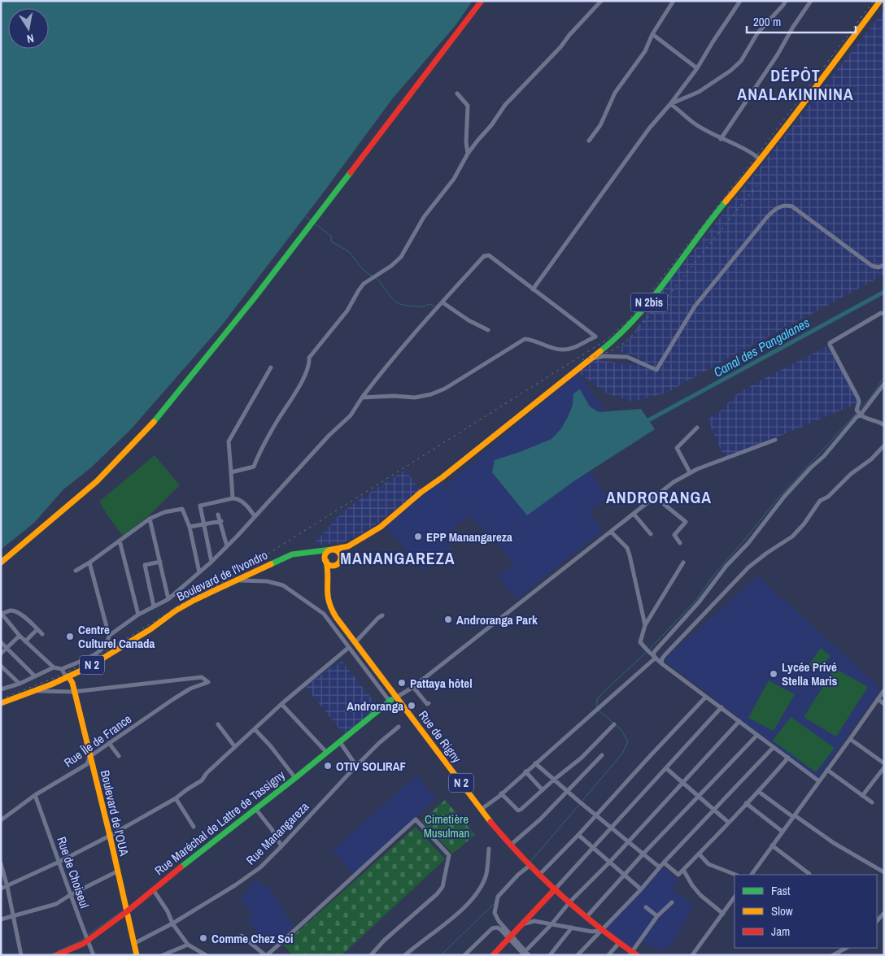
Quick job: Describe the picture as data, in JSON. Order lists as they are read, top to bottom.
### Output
{
  "streets": {
    "main road": [
      "N 2bis",
      "Boulevard de l'Ivondro",
      "N 2",
      "Rue de Rigny",
      "Boulevard de l'OUA",
      "Rue Maréchal de Lattre de Tassigny"
    ],
    "street": ["Rue Île de France", "Rue Manangareza", "Rue de Choiseul"]
  },
  "crossings": [
    ["N 2bis", "Boulevard de l'Ivondro"],
    ["Boulevard de l'Ivondro", "Rue de Rigny"],
    ["Boulevard de l'Ivondro", "Boulevard de l'OUA"],
    ["Rue de Rigny", "Rue Maréchal de Lattre de Tassigny"],
    ["Rue Île de France", "Boulevard de l'OUA"],
    ["Rue Île de France", "Rue de Choiseul"],
    ["Boulevard de l'OUA", "Rue Maréchal de Lattre de Tassigny"],
    ["Boulevard de l'OUA", "Rue Manangareza"],
    ["Rue Maréchal de Lattre de Tassigny", "Rue de Choiseul"]
  ],
  "districts": ["DÉPÔT ANALAKINININA", "ANDRORANGA", "MANANGAREZA"],
  "water": ["Canal des Pangalanes"],
  "parks": ["Cimetière Musulman"],
  "places": [
    "EPP Manangareza",
    "Androranga Park",
    "Centre Culturel Canada",
    "Lycée Privé Stella Maris",
    "Pattaya hôtel",
    "Androranga",
    "OTIV SOLIRAF",
    "Comme Chez Soi"
  ],
  "legend": ["Fast", "Slow", "Jam"],
  "scale_bar": "200 m",
  "north": "bottom"
}
